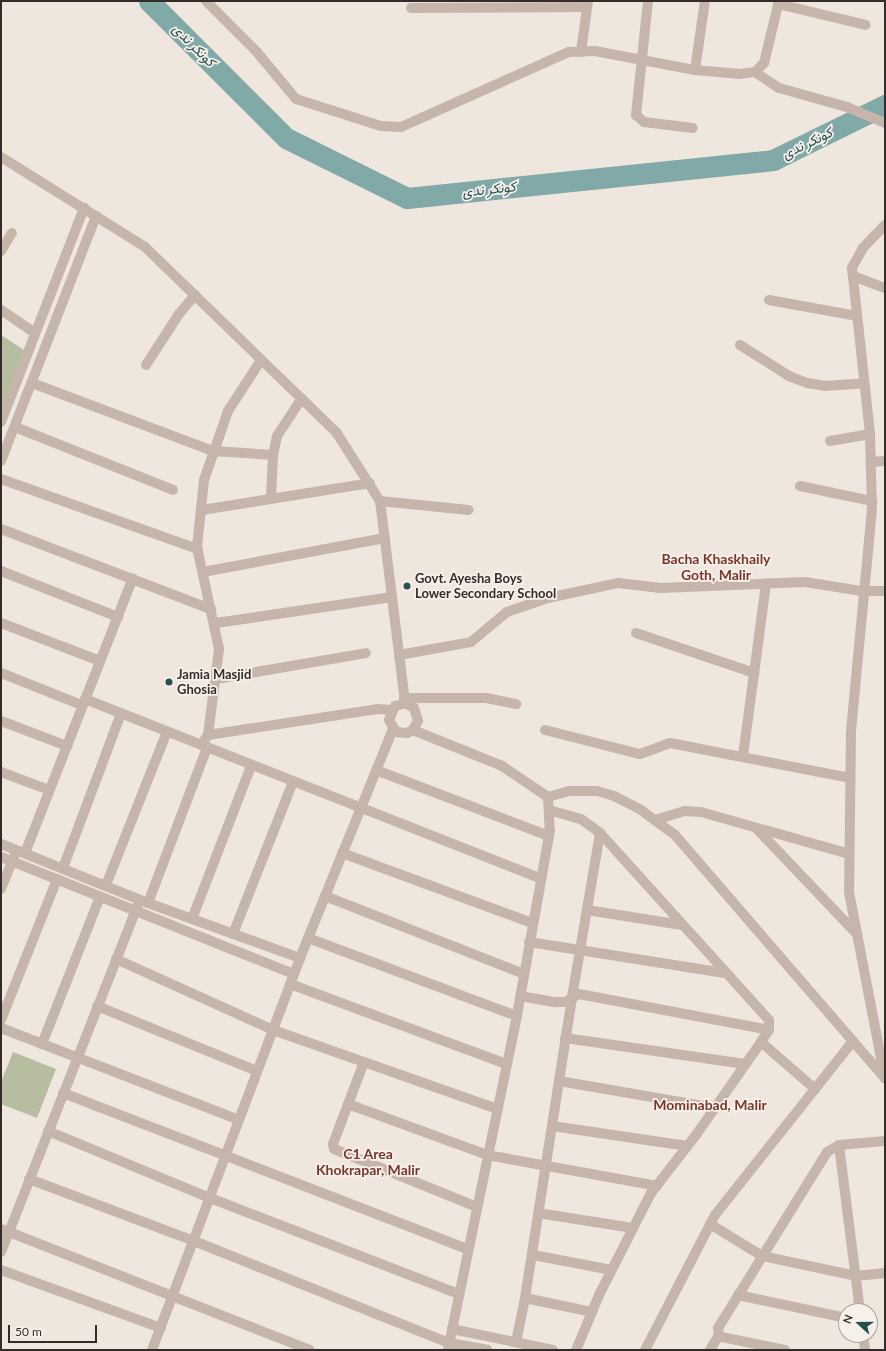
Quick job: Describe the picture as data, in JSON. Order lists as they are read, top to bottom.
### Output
{
  "districts": ["Bacha Khaskhaily Goth, Malir", "Mominabad, Malir", "C1 Area Khokrapar, Malir"],
  "water": ["کونکر ندی"],
  "places": ["Govt. Ayesha Boys Lower Secondary School", "Jamia Masjid Ghosia"],
  "scale_bar": "50 m",
  "north": "left"
}
